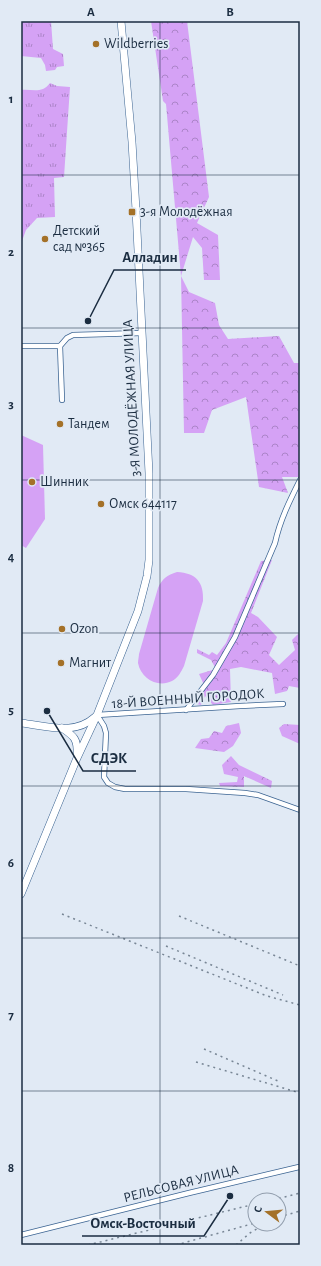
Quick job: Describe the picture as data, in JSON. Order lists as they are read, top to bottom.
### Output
{
  "streets": {
    "main road": ["3-Я МОЛОДЁЖНАЯ УЛИЦА"],
    "street": ["18-Й ВОЕННЫЙ ГОРОДОК", "РЕЛЬСОВАЯ УЛИЦА"]
  },
  "crossings": [
    ["3-Я МОЛОДЁЖНАЯ УЛИЦА", "18-Й ВОЕННЫЙ ГОРОДОК"]
  ],
  "places": {
    "other": [
      "Wildberries",
      "Детский сад №365",
      "Алладин",
      "Тандем",
      "Шинник",
      "Омск 644117",
      "Ozon",
      "Магнит",
      "СДЭК",
      "Омск-Восточный"
    ],
    "transit": ["3-я Молодёжная"]
  },
  "north": "left",
  "grid": {
    "columns": ["A", "B"],
    "rows": [
      "1",
      "2",
      "3",
      "4",
      "5",
      "6",
      "7",
      "8"
    ]
  }
}
